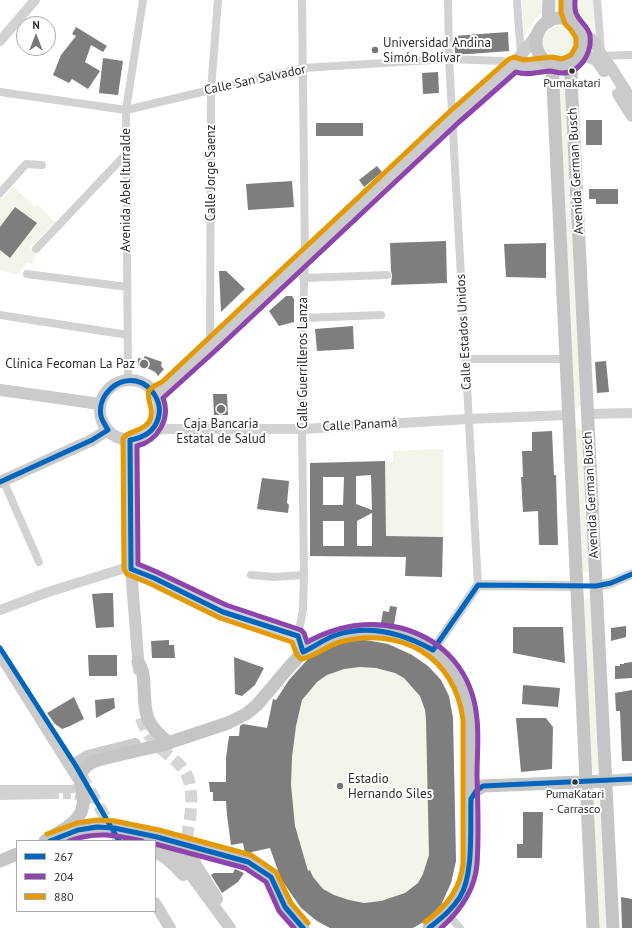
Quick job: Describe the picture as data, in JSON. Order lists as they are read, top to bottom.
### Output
{
  "streets": {
    "main road": ["Avenida German Busch"],
    "street": [
      "Calle San Salvador",
      "Calle Jorge Saenz",
      "Avenida Abel Iturralde",
      "Calle Estados Unidos",
      "Calle Guerrilleros Lanza",
      "Calle Panamá"
    ]
  },
  "crossings": [
    ["Calle San Salvador", "Calle Jorge Saenz"],
    ["Calle San Salvador", "Avenida Abel Iturralde"],
    ["Calle San Salvador", "Calle Estados Unidos"],
    ["Calle San Salvador", "Calle Guerrilleros Lanza"],
    ["Avenida German Busch", "Calle Panamá"],
    ["Avenida Abel Iturralde", "Calle Panamá"],
    ["Calle Estados Unidos", "Calle Panamá"],
    ["Calle Guerrilleros Lanza", "Calle Panamá"]
  ],
  "places": [
    "Universidad Andina Simón Bolívar",
    "Pumakatari",
    "Clínica Fecoman La Paz",
    "Caja Bancaria Estatal de Salud",
    "PumaKatari - Carrasco",
    "Estadio Hernando Siles"
  ],
  "lines": ["transit line 204", "transit line 880", "transit line 267"],
  "legend": ["267", "204", "880"],
  "north": "top"
}
